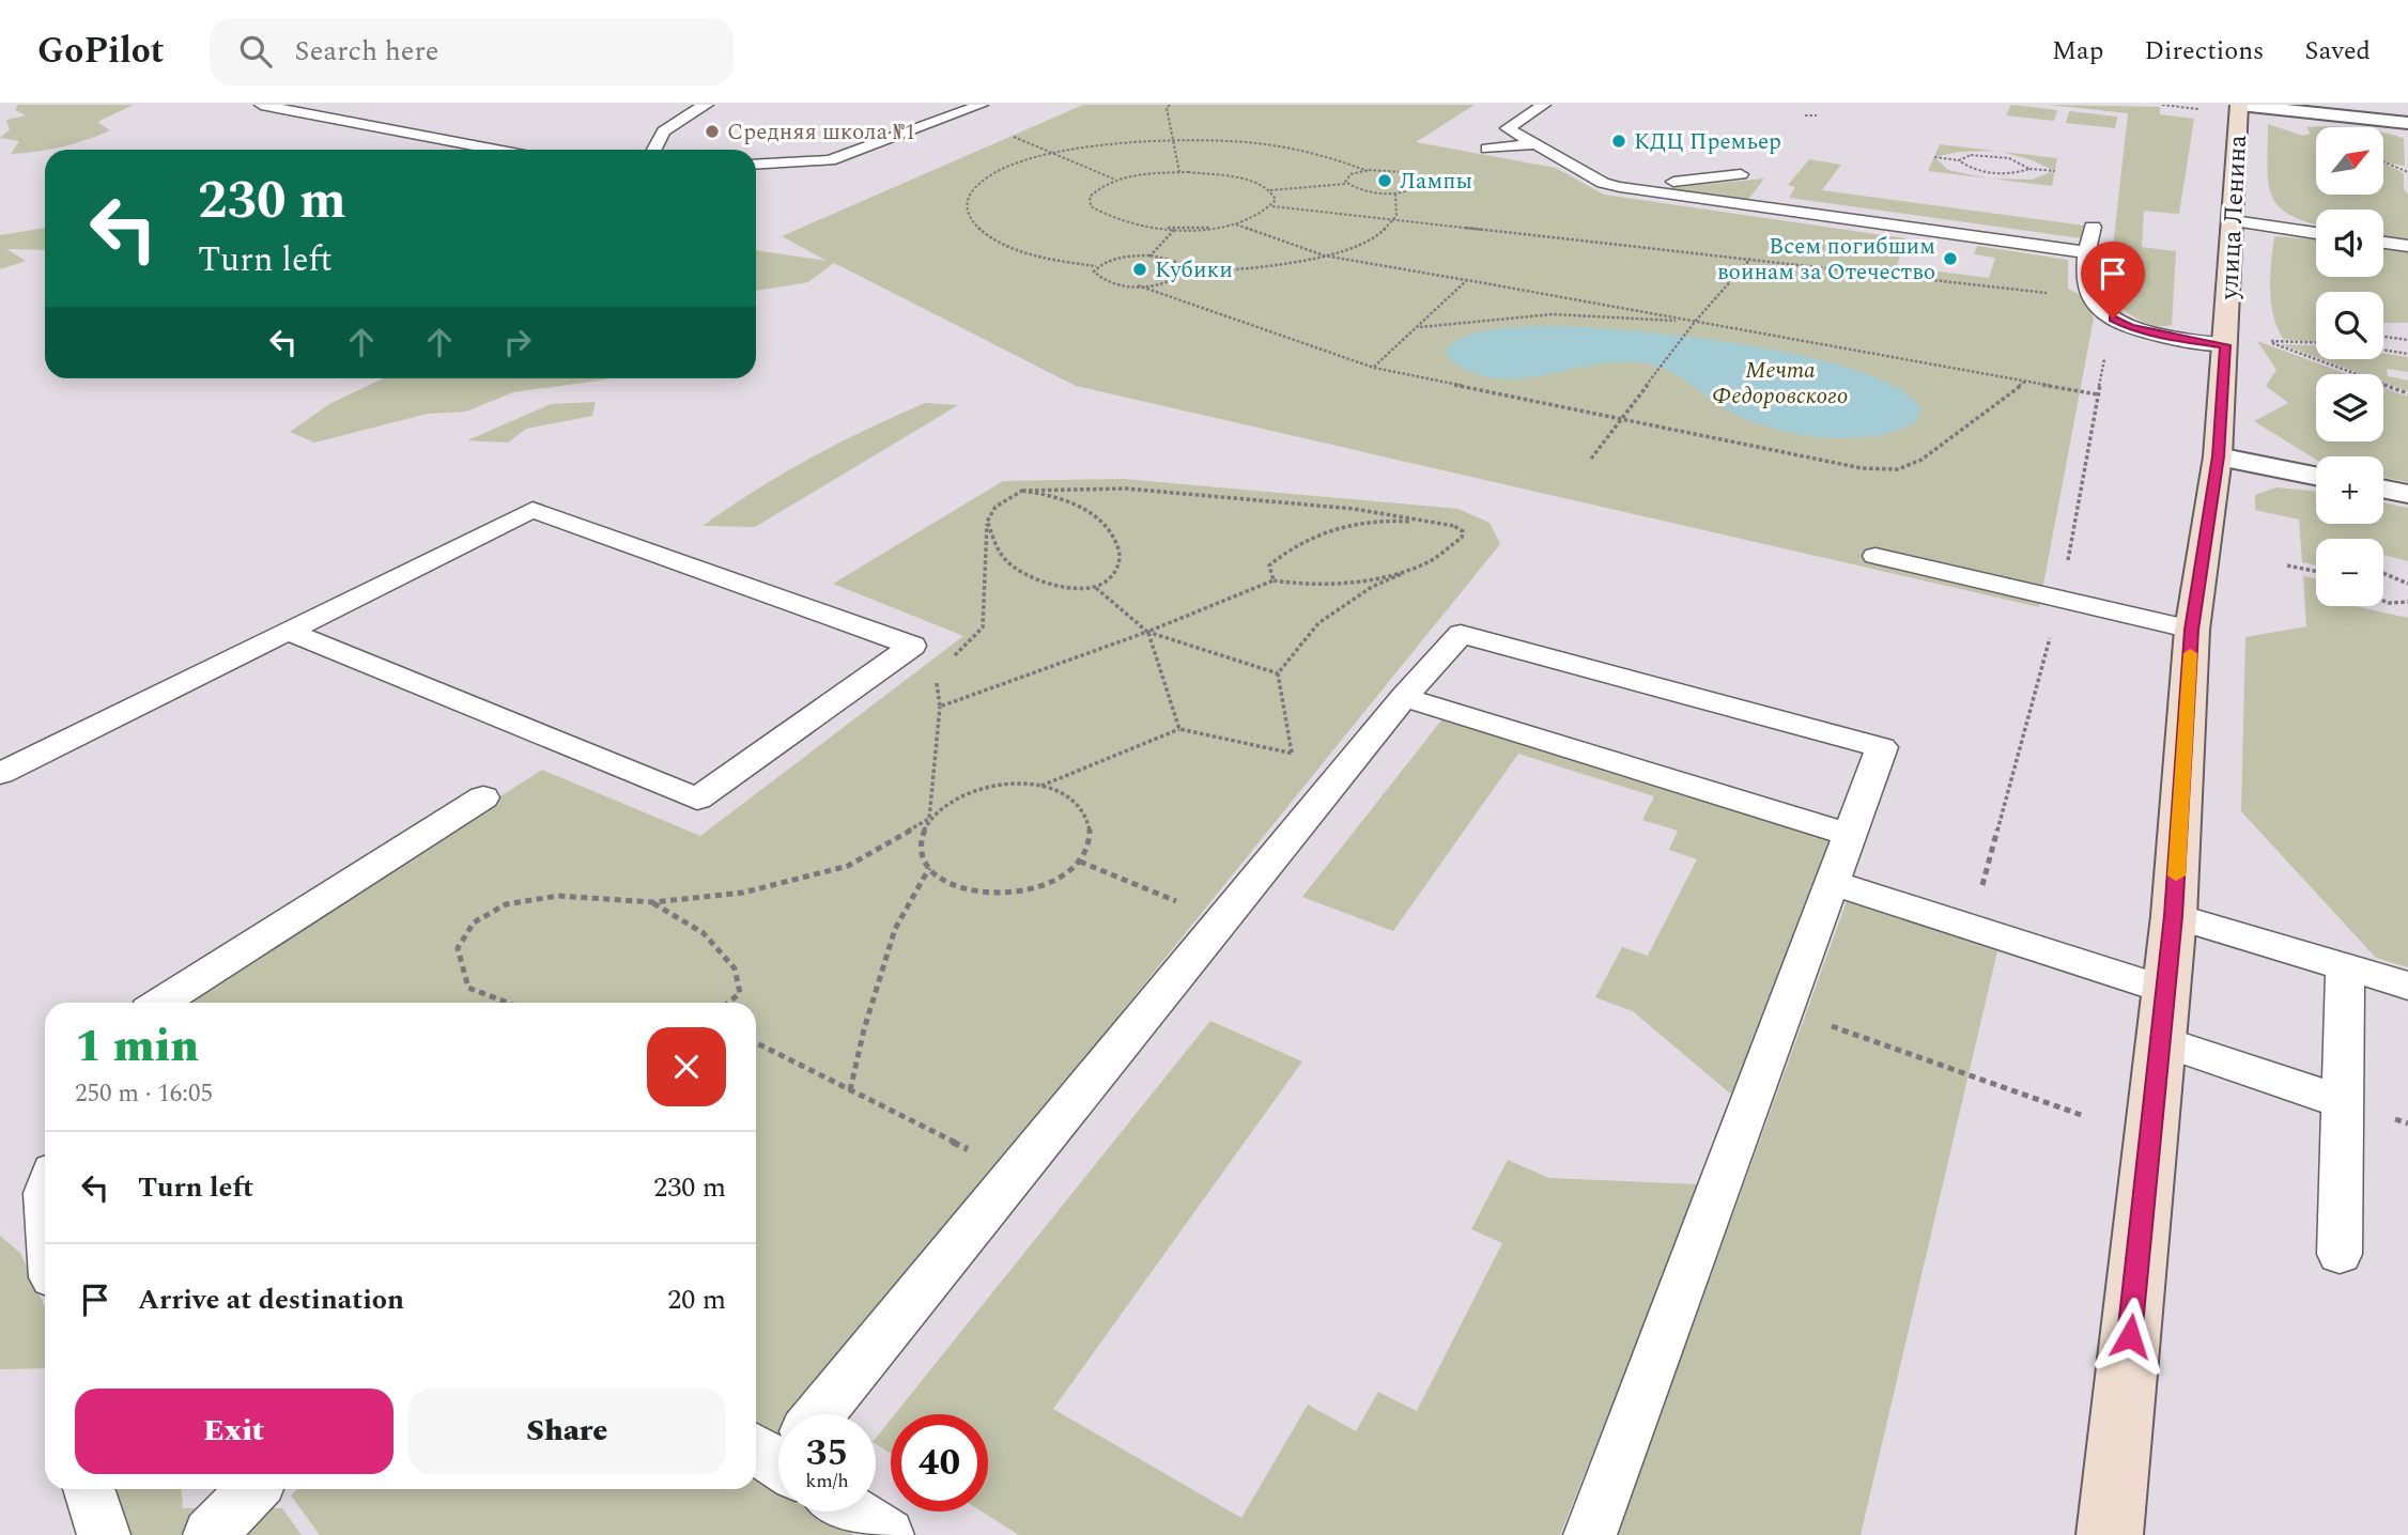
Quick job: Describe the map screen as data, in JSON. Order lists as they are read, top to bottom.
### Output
{
  "streets": {
    "street": ["улица Ленина"]
  },
  "parks": ["Мечта Федоровского"],
  "places": [
    "Средняя школа №1",
    "КДЦ Премьер",
    "Лампы",
    "Всем погибшим воинам за Отечество",
    "Кубики"
  ],
  "north": "top right",
  "page": {
    "header": "GoPilot",
    "search": "Search here",
    "nav": ["Map", "Directions", "Saved"],
    "map_buttons": ["+", "−"],
    "turn": ["230 m", "Turn left"],
    "heading": ["1 min", "250 m · 16:05"],
    "list": [
      {
        "name": "Turn left",
        "value": "230 m"
      },
      {
        "name": "Arrive at destination",
        "value": "20 m"
      }
    ],
    "buttons": ["Exit", "Share"],
    "speed": "35 km/h",
    "limit": "40"
  }
}
